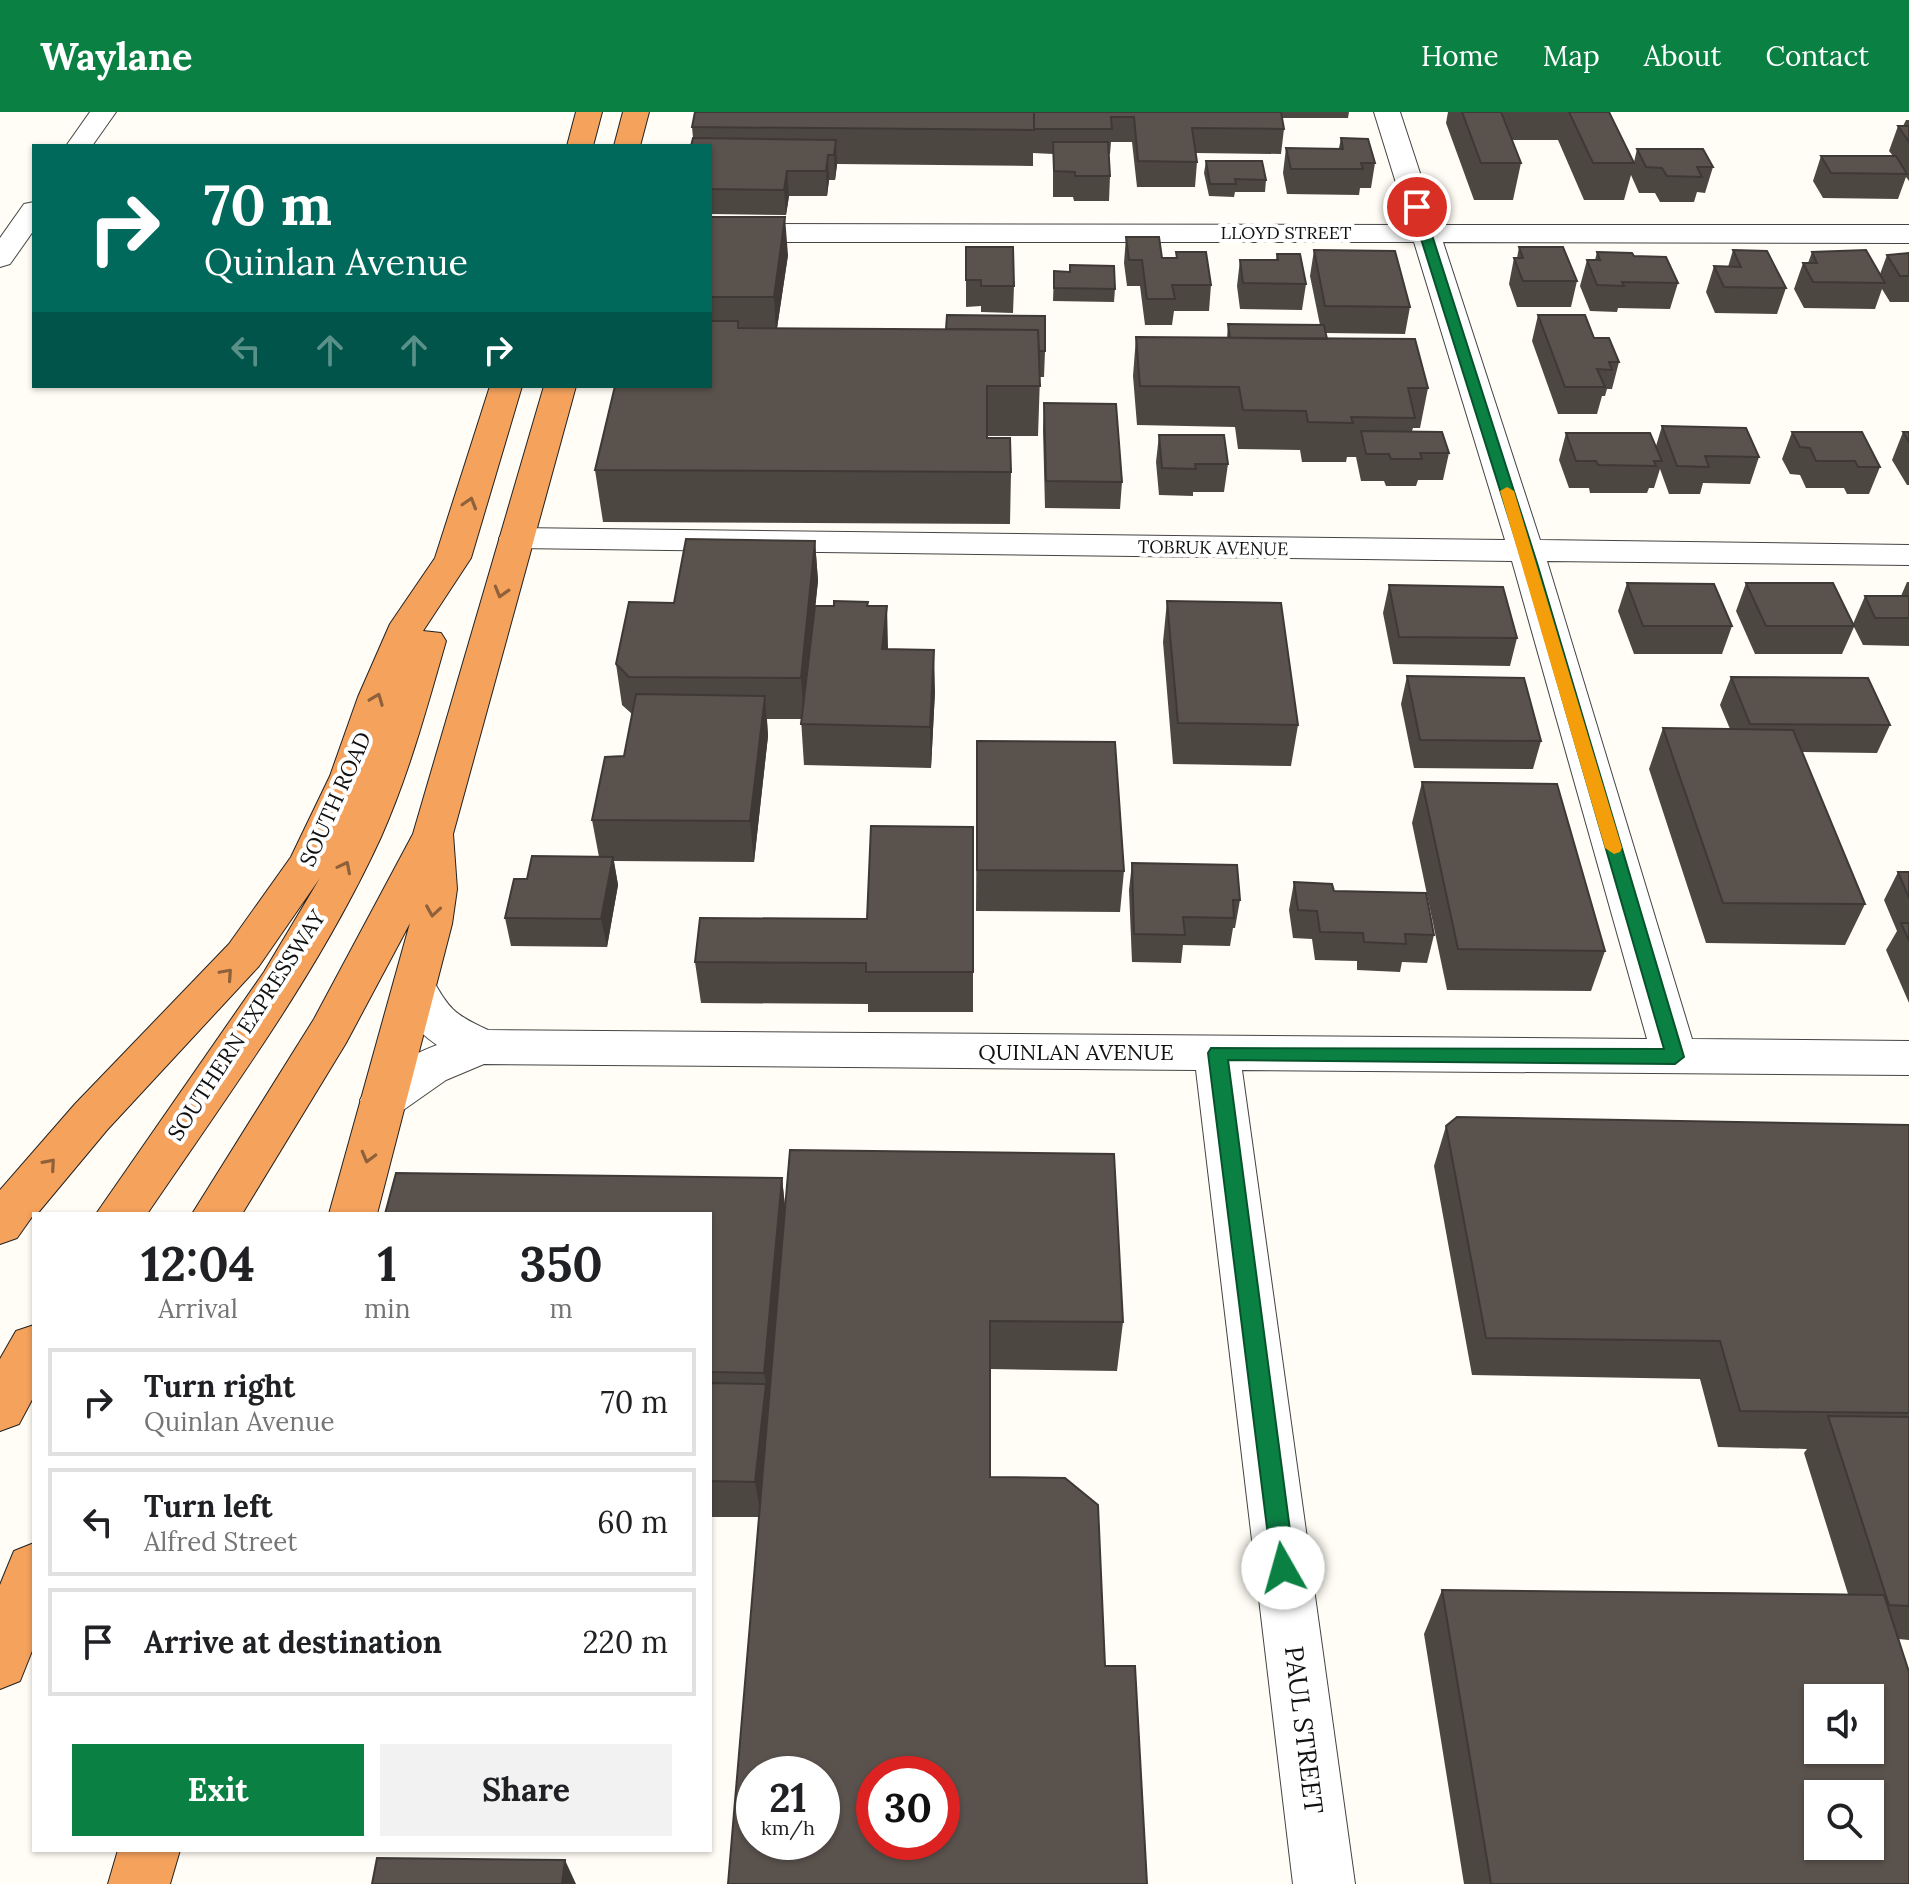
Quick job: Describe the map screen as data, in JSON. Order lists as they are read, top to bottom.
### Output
{
  "streets": {
    "highway": ["SOUTH ROAD", "SOUTHERN EXPRESSWAY"],
    "street": [
      "LLOYD STREET",
      "TOBRUK AVENUE",
      "QUINLAN AVENUE",
      "PAUL STREET"
    ]
  },
  "crossings": [
    ["SOUTH ROAD", "SOUTHERN EXPRESSWAY"],
    ["QUINLAN AVENUE", "PAUL STREET"]
  ],
  "page": {
    "header": "Waylane",
    "nav": [
      "Home",
      "Map",
      "About",
      "Contact"
    ],
    "turn": ["70 m", "Quinlan Avenue"],
    "eta": [
      "12:04",
      "Arrival",
      "1",
      "min",
      "350",
      "m"
    ],
    "list": [
      {
        "name": "Turn right",
        "note": "Quinlan Avenue",
        "value": "70 m"
      },
      {
        "name": "Turn left",
        "note": "Alfred Street",
        "value": "60 m"
      },
      {
        "name": "Arrive at destination",
        "value": "220 m"
      }
    ],
    "buttons": ["Exit", "Share"],
    "speed": "21 km/h",
    "limit": "30"
  }
}
